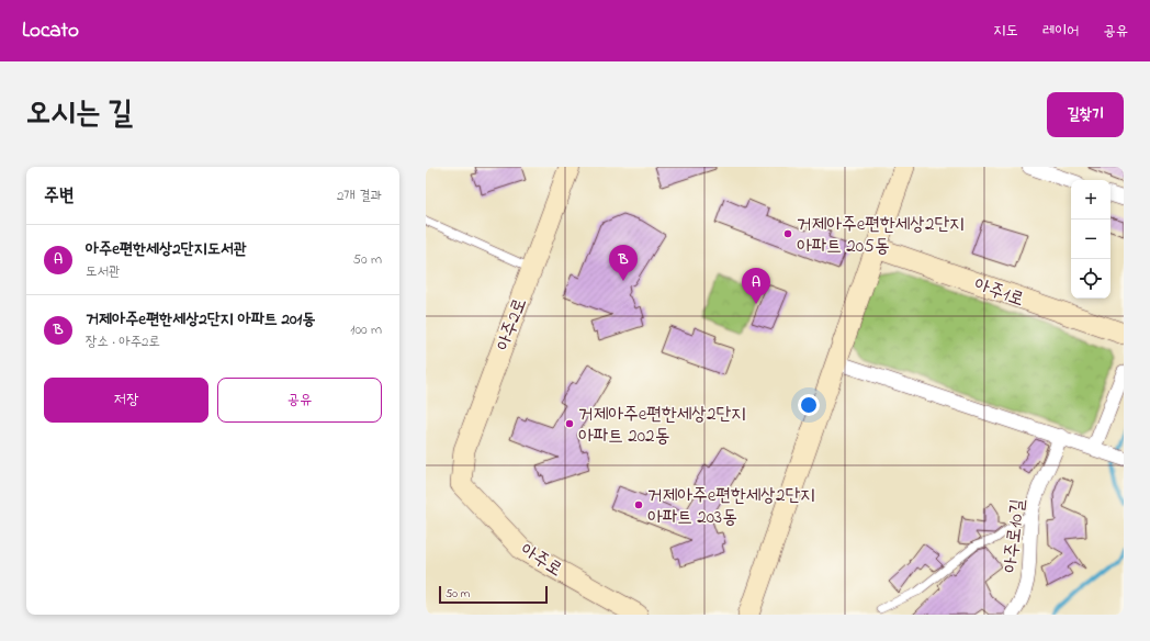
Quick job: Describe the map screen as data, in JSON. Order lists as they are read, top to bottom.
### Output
{
  "streets": {
    "street": [
      "아주1로",
      "아주2로",
      "아주로10길",
      "아주로"
    ]
  },
  "crossings": [
    ["아주2로", "아주로"]
  ],
  "places": ["거제아주e편한세상2단지 아파트 205동", "거제아주e편한세상2단지 아파트 202동", "거제아주e편한세상2단지 아파트 203동"],
  "scale_bar": "50 m",
  "page": {
    "header": "Locato",
    "nav": ["지도", "레이어", "공유"],
    "title": "오시는 길",
    "buttons": [
      "길찾기",
      ["저장", "공유"]
    ],
    "heading": ["주변", "2개 결과"],
    "map_buttons": ["+", "−"],
    "list": [
      {
        "mark": "A",
        "name": "아주e편한세상2단지도서관",
        "note": "도서관",
        "value": "50 m"
      },
      {
        "mark": "B",
        "name": "거제아주e편한세상2단지 아파트 201동",
        "note": "장소 · 아주2로",
        "value": "100 m"
      }
    ],
    "pins": ["B", "A"],
    "scale": "50 m"
  }
}
